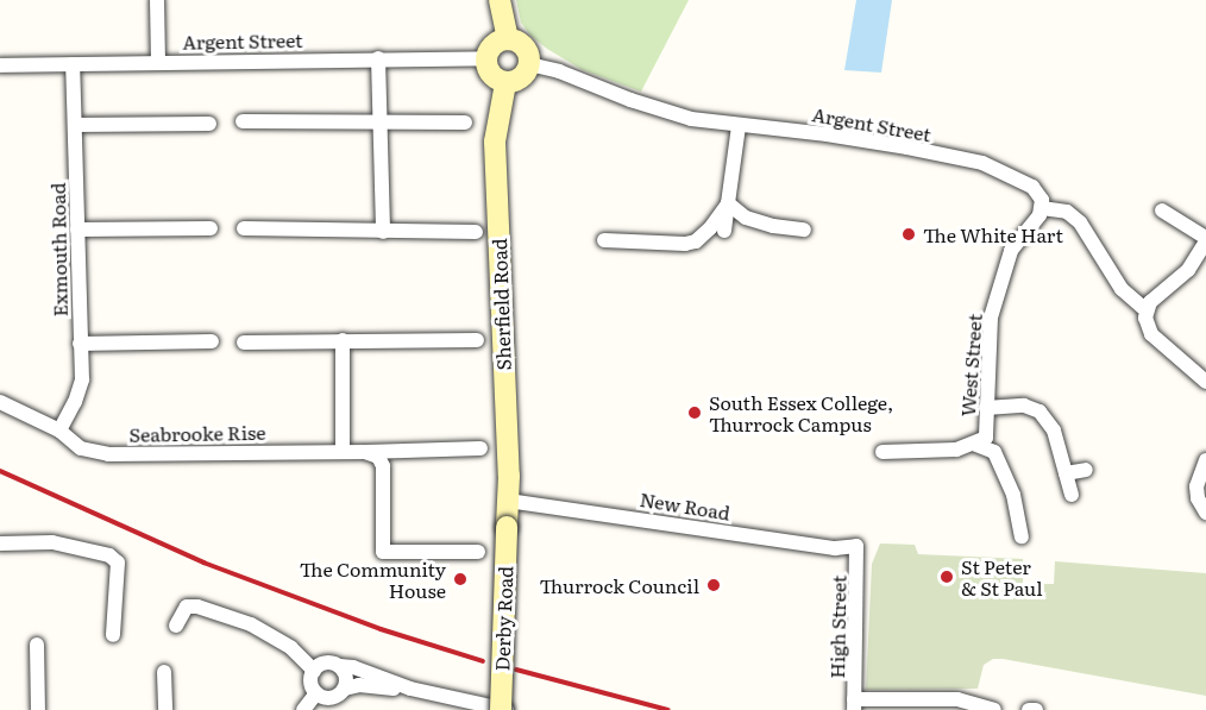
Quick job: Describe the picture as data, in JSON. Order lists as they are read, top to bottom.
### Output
{
  "streets": {
    "main road": ["Sherfield Road", "Derby Road"],
    "street": [
      "Argent Street",
      "Exmouth Road",
      "West Street",
      "Seabrooke Rise",
      "New Road",
      "High Street"
    ]
  },
  "crossings": [
    ["Argent Street", "Exmouth Road"],
    ["Argent Street", "Sherfield Road"],
    ["Argent Street", "West Street"],
    ["Exmouth Road", "Seabrooke Rise"],
    ["Sherfield Road", "New Road"],
    ["Sherfield Road", "Derby Road"],
    ["New Road", "High Street"]
  ],
  "places": [
    "The White Hart",
    "South Essex College, Thurrock Campus",
    "St Peter & St Paul",
    "The Community House",
    "Thurrock Council"
  ]
}
